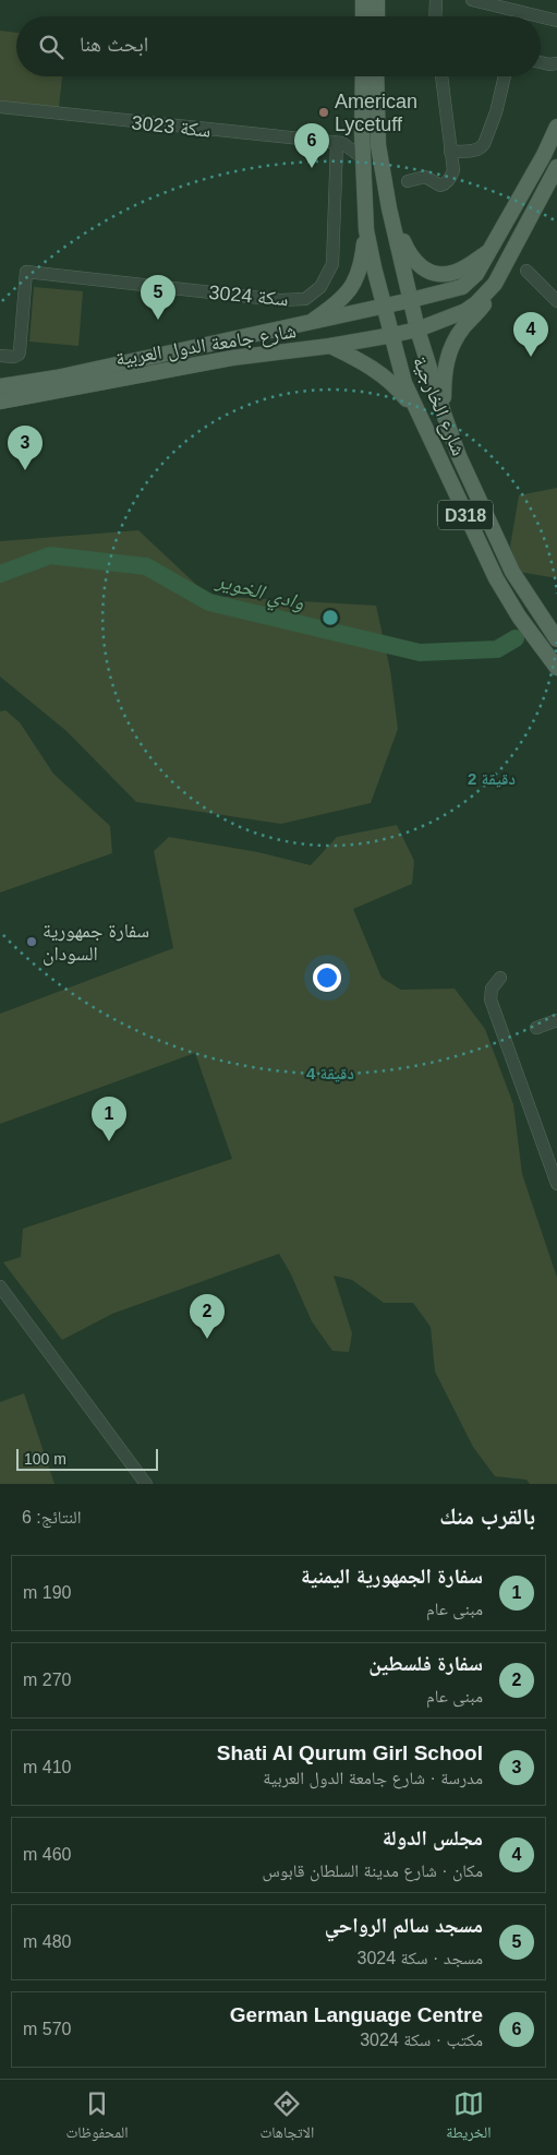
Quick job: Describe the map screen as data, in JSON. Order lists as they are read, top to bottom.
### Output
{
  "streets": {
    "main road": ["شارع جامعة الدول العربية", "شارع الخارجية", "D318"],
    "street": ["سكة 3023", "سكة 3024"]
  },
  "crossings": [
    ["سكة 3023", "سكة 3024"],
    ["شارع جامعة الدول العربية", "شارع الخارجية"]
  ],
  "water": ["وادي الخوير"],
  "places": ["American Lycetuff", "سفارة جمهورية السودان"],
  "scale_bar": "100 m",
  "page": {
    "search": "ابحث هنا",
    "pins": [
      "6",
      "5",
      "4",
      "3",
      "1",
      "2"
    ],
    "scale": "100 m",
    "heading": ["بالقرب منك", "النتائج: 6"],
    "list": [
      {
        "mark": "1",
        "name": "سفارة الجمهورية اليمنية",
        "note": "مبنى عام",
        "value": "190 m"
      },
      {
        "mark": "2",
        "name": "سفارة فلسطين",
        "note": "مبنى عام",
        "value": "270 m"
      },
      {
        "mark": "3",
        "name": "Shati Al Qurum Girl School",
        "note": "مدرسة · شارع جامعة الدول العربية",
        "value": "410 m"
      },
      {
        "mark": "4",
        "name": "مجلس الدولة",
        "note": "مكان · شارع مدينة السلطان قابوس",
        "value": "460 m"
      },
      {
        "mark": "5",
        "name": "مسجد سالم الرواحي",
        "note": "مسجد · سكة 3024",
        "value": "480 m"
      },
      {
        "mark": "6",
        "name": "German Language Centre",
        "note": "مكتب · سكة 3024",
        "value": "570 m"
      }
    ],
    "nav": ["الخريطة", "الاتجاهات", "المحفوظات"]
  },
  "rings": ["2 دقيقة", "4 دقيقة"]
}
